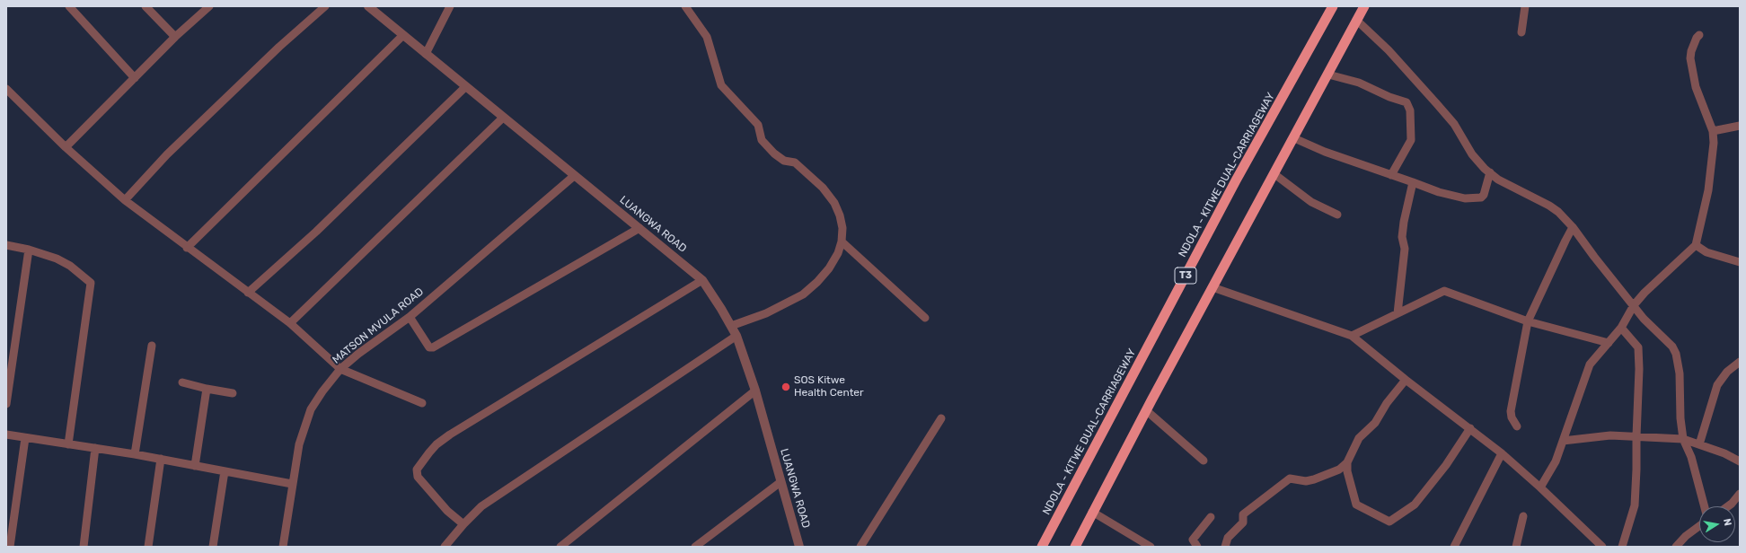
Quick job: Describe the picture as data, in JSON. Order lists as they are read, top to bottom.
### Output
{
  "streets": {
    "highway": ["NDOLA - KITWE DUAL-CARRIAGEWAY", "T3"],
    "street": ["LUANGWA ROAD", "MATSON MVULA ROAD"]
  },
  "crossings": [
    ["LUANGWA ROAD", "MATSON MVULA ROAD"]
  ],
  "places": ["SOS Kitwe Health Center"],
  "north": "right"
}
